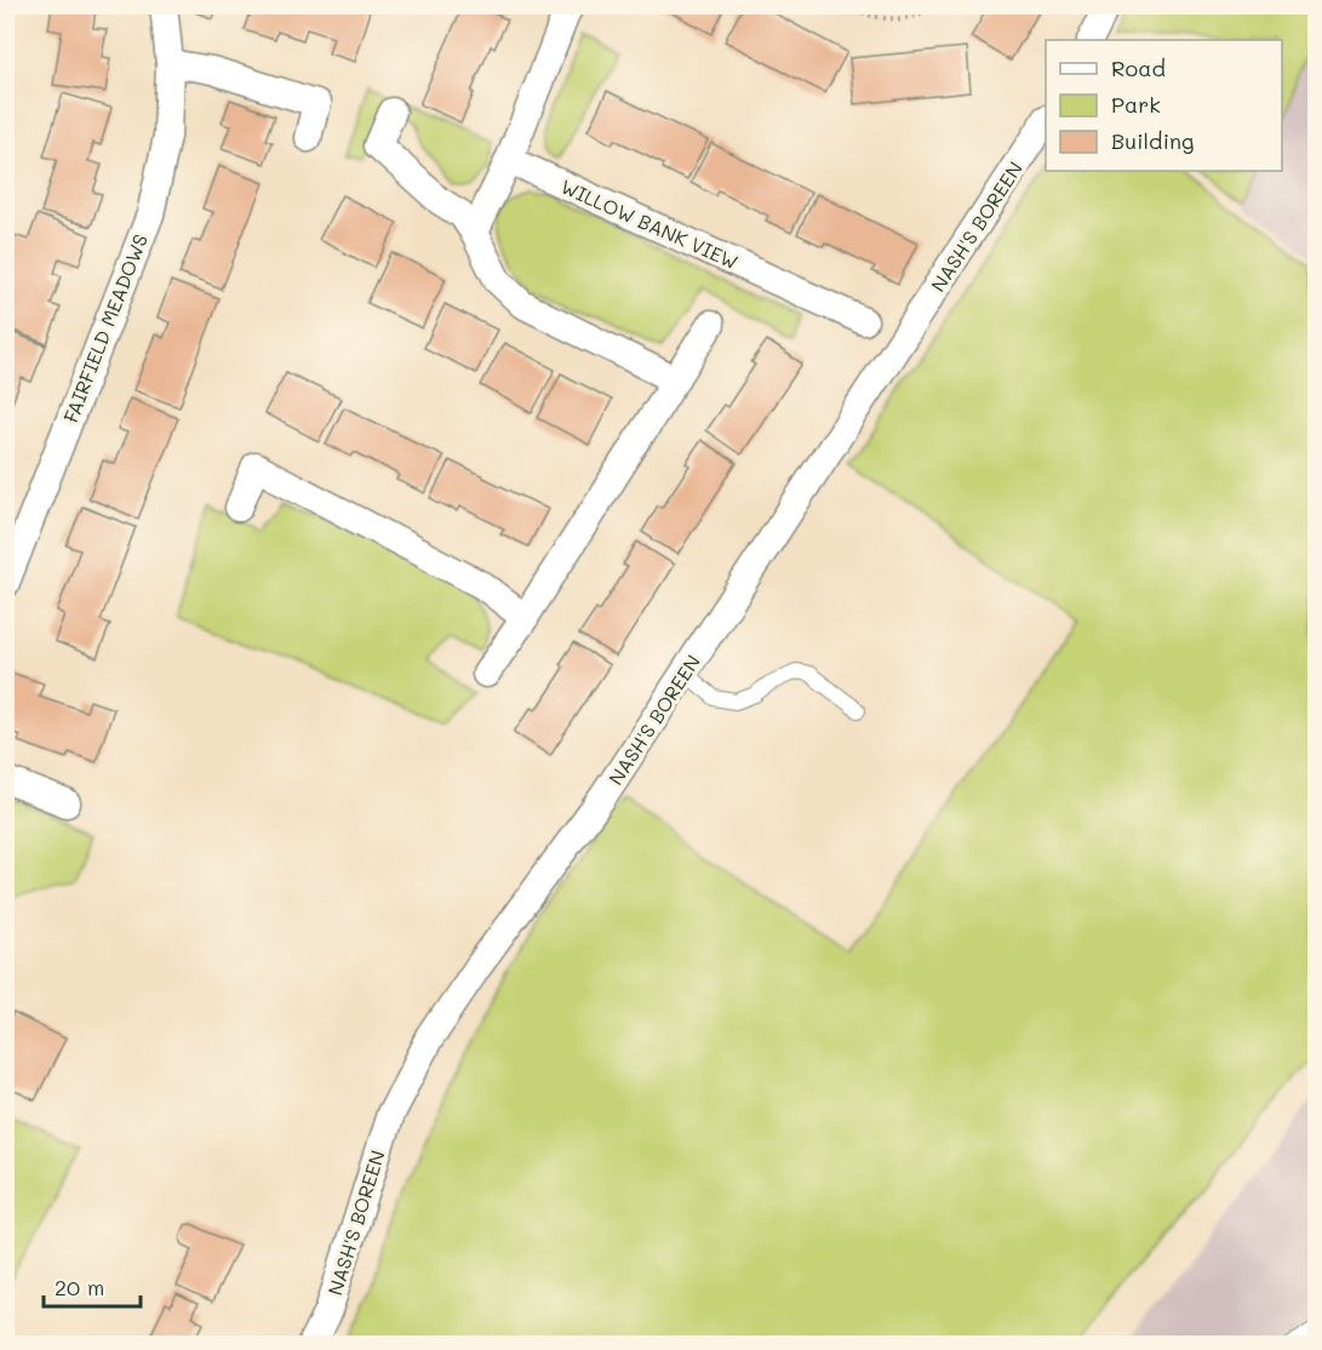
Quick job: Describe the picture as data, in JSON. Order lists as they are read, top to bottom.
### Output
{
  "streets": {
    "street": ["WILLOW BANK VIEW", "NASH'S BOREEN", "FAIRFIELD MEADOWS"]
  },
  "legend": ["Road", "Park", "Building"],
  "scale_bar": "20 m"
}
